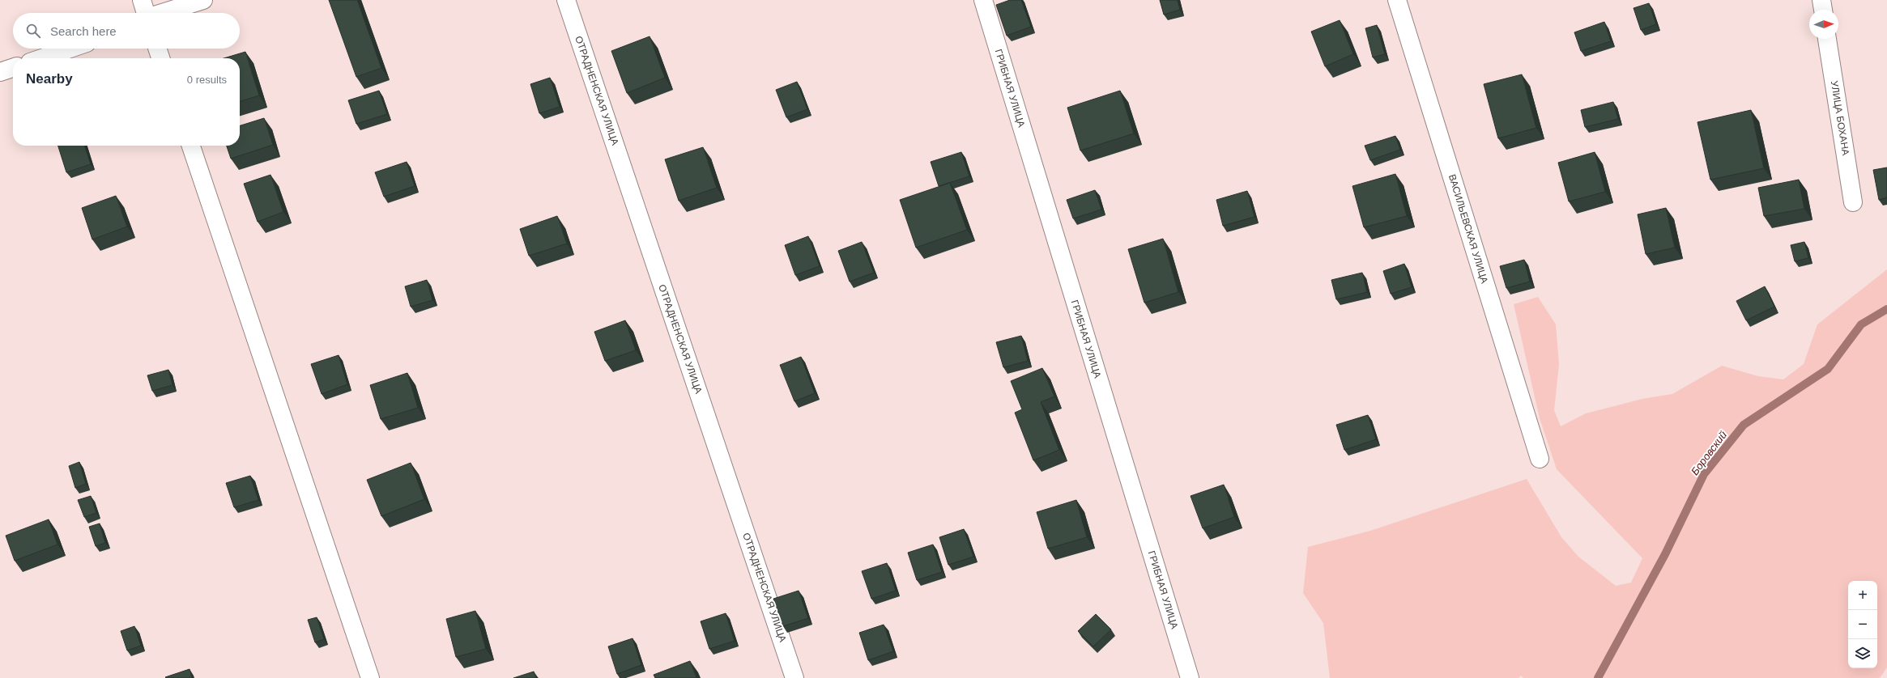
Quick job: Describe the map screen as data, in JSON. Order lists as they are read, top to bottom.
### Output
{
  "streets": {
    "street": [
      "ГРИБНАЯ УЛИЦА",
      "ОТРАДНЕНСКАЯ УЛИЦА",
      "УЛИЦА БОХАНА",
      "ВАСИЛЬЕВСКАЯ УЛИЦА"
    ]
  },
  "water": ["Боровский"],
  "north": "right",
  "page": {
    "search": "Search here",
    "heading": ["Nearby", "0 results"],
    "map_buttons": ["+", "−"]
  }
}
